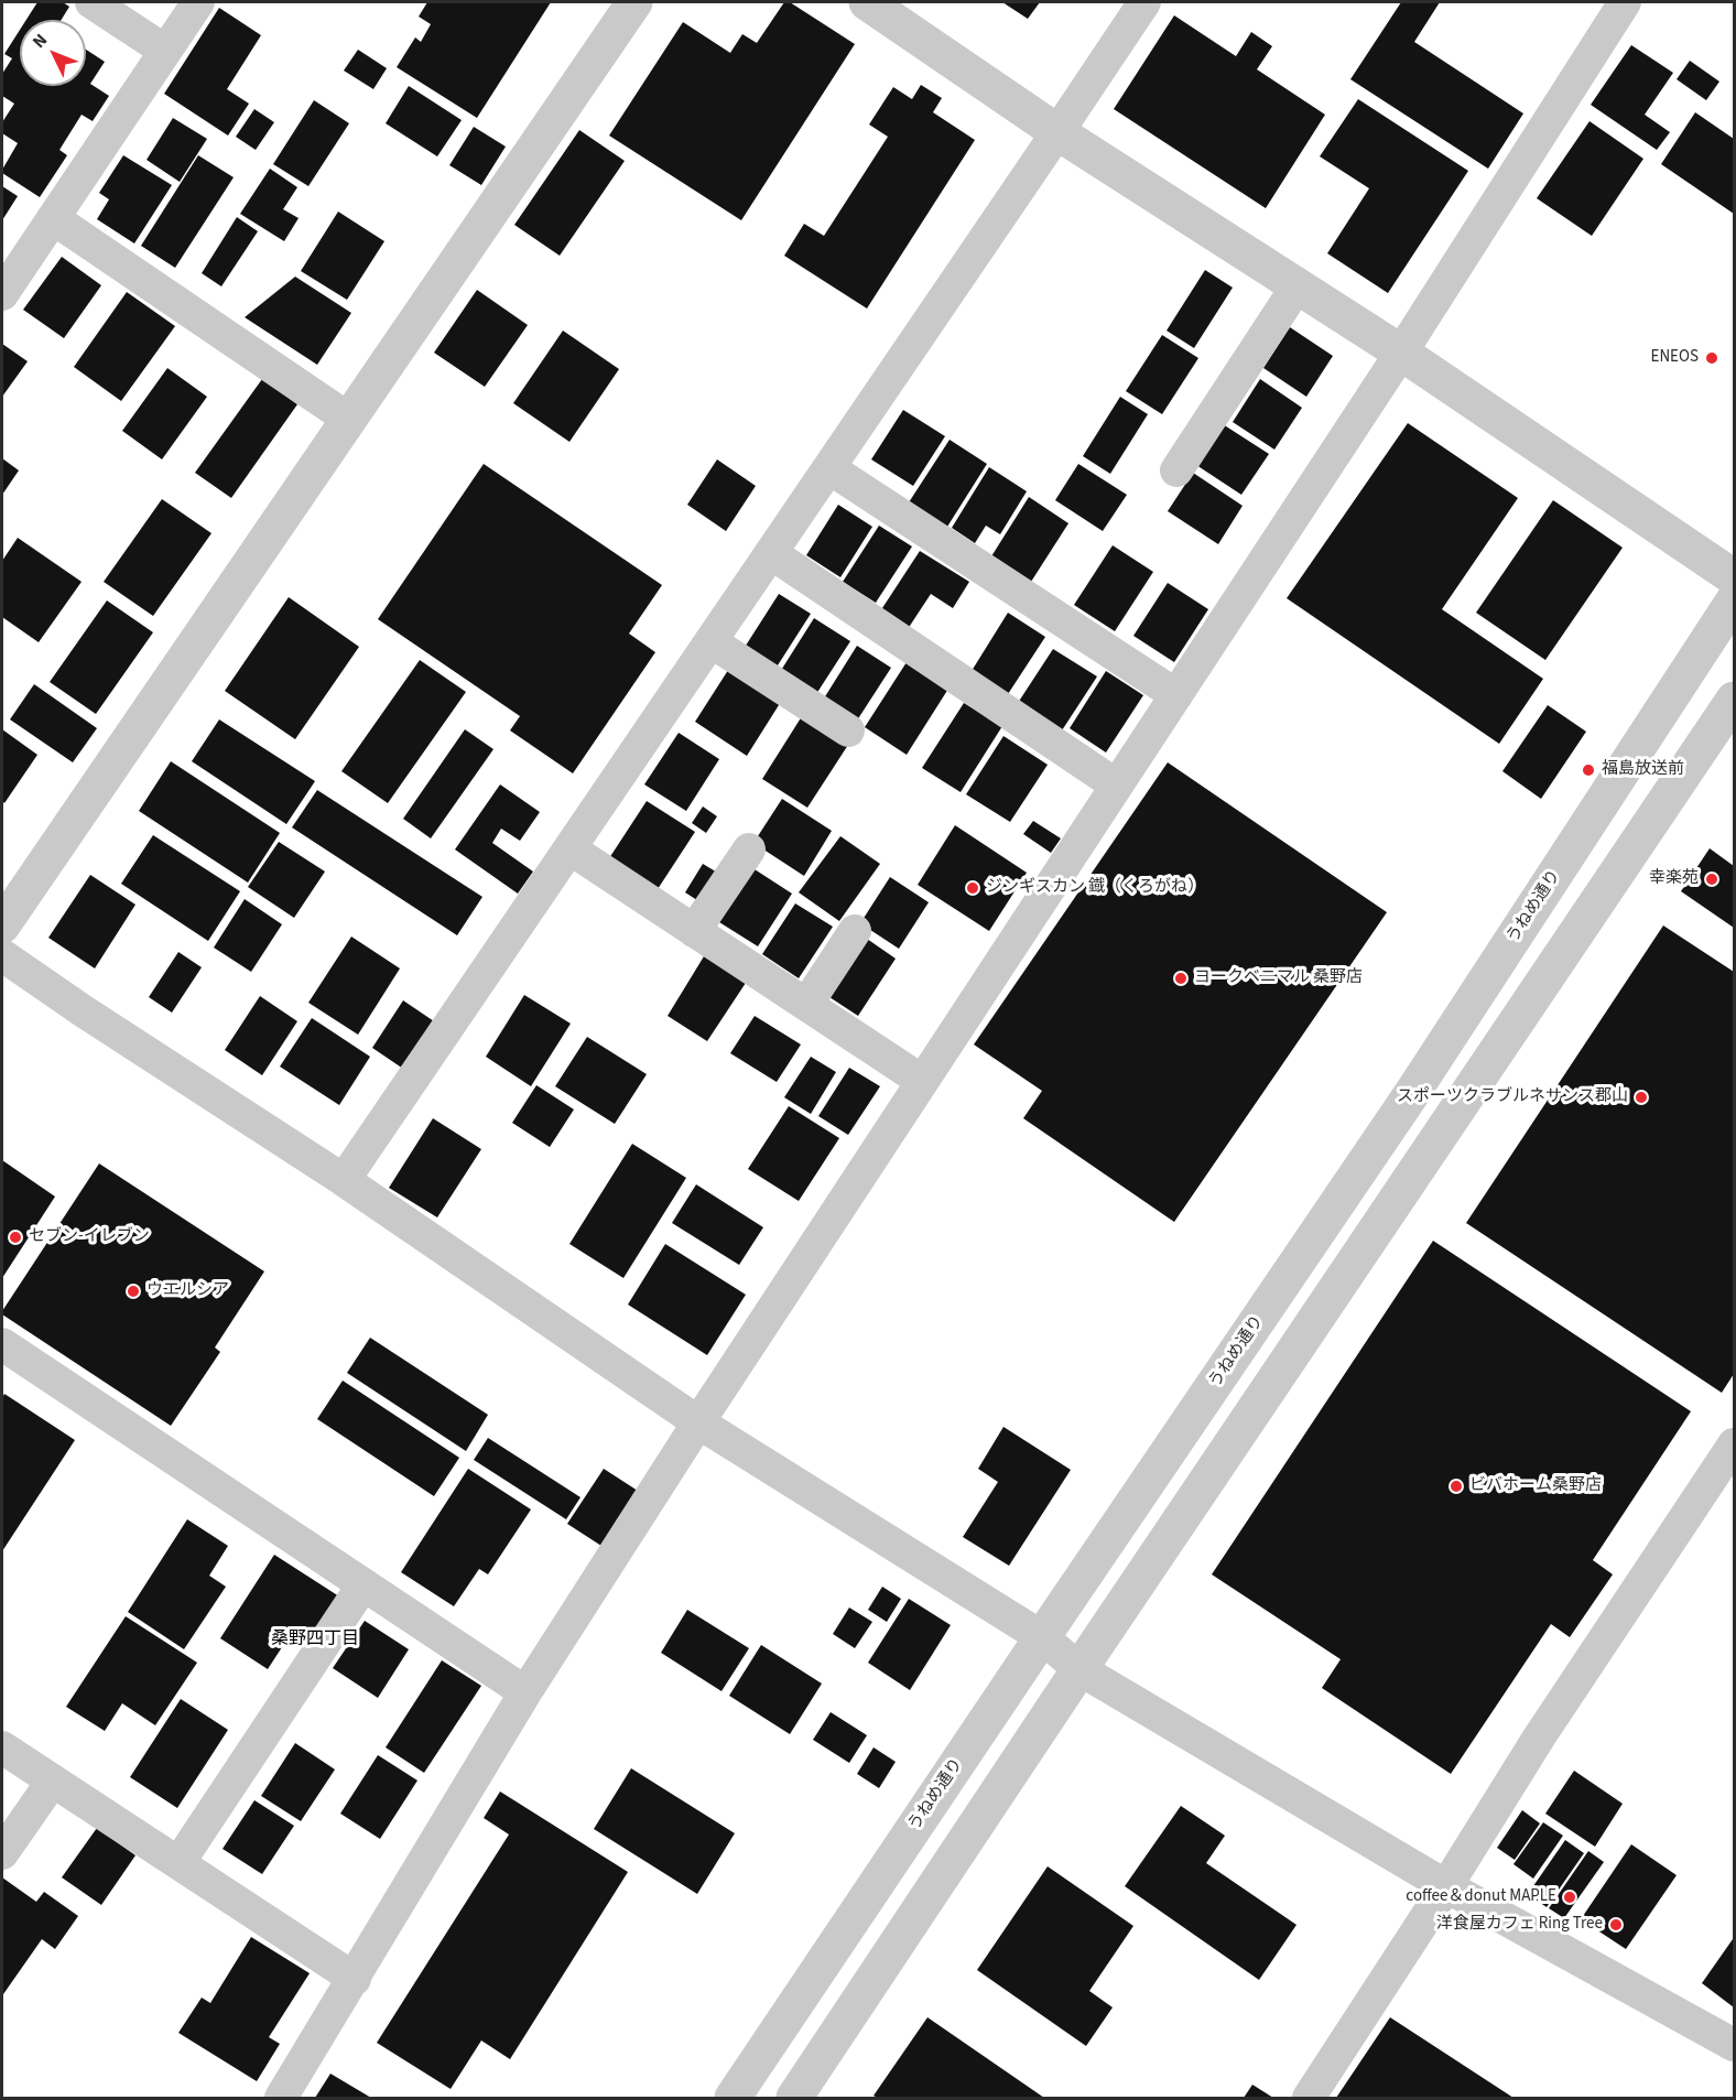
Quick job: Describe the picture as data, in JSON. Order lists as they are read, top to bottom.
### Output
{
  "streets": {
    "street": ["うねめ通り"]
  },
  "districts": ["桑野四丁目"],
  "places": [
    "ENEOS",
    "福島放送前",
    "幸楽苑",
    "ジンギスカン 鐡（くろがね）",
    "ヨークベニマル 桑野店",
    "スポーツクラブルネサンス郡山",
    "セブン-イレブン",
    "ウエルシア",
    "ビバホーム桑野店",
    "coffee＆donut MAPLE",
    "洋食屋カフェ Ring Tree"
  ],
  "north": "top left"
}
